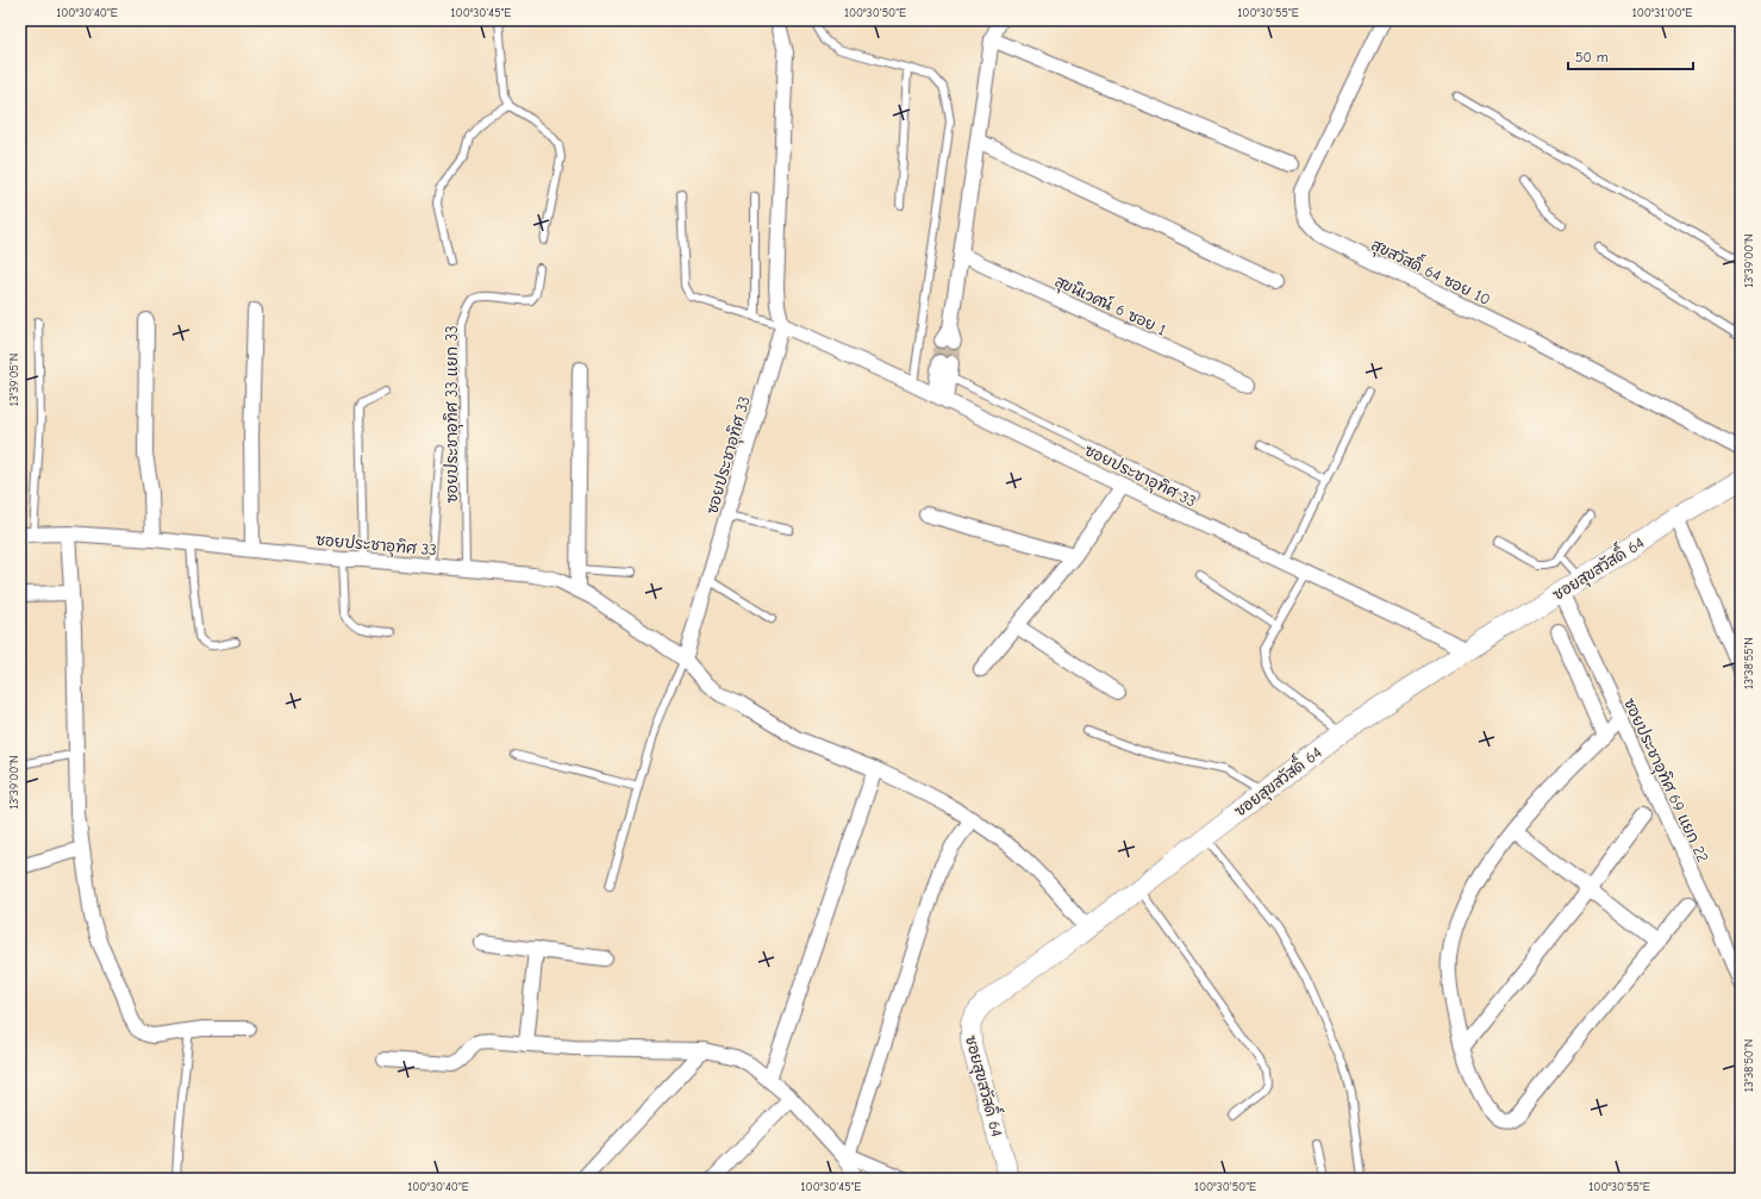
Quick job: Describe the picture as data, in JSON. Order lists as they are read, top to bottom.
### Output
{
  "streets": {
    "street": [
      "สุขสวัสดิ์ 64 ซอย 10",
      "สุขนิเวศน์ 6 ซอย 1",
      "ซอยประชาอุทิศ 33",
      "ซอยสุขสวัสดิ์ 64",
      "ซอยประชาอุทิศ 69 แยก 22"
    ],
    "lane": ["ซอยประชาอุทิศ 33 แยก 33"]
  },
  "crossings": [
    ["ซอยประชาอุทิศ 33 แยก 33", "ซอยประชาอุทิศ 33"],
    ["ซอยประชาอุทิศ 33", "ซอยสุขสวัสดิ์ 64"],
    ["ซอยสุขสวัสดิ์ 64", "ซอยประชาอุทิศ 69 แยก 22"]
  ],
  "scale_bar": "50 m",
  "coordinates": [
    "100°30'40\"E",
    "100°30'45\"E",
    "100°30'50\"E",
    "100°30'55\"E",
    "100°31'00\"E",
    "13°39'00\"N",
    "13°39'05\"N",
    "13°38'55\"N",
    "13°38'50\"N"
  ]
}
